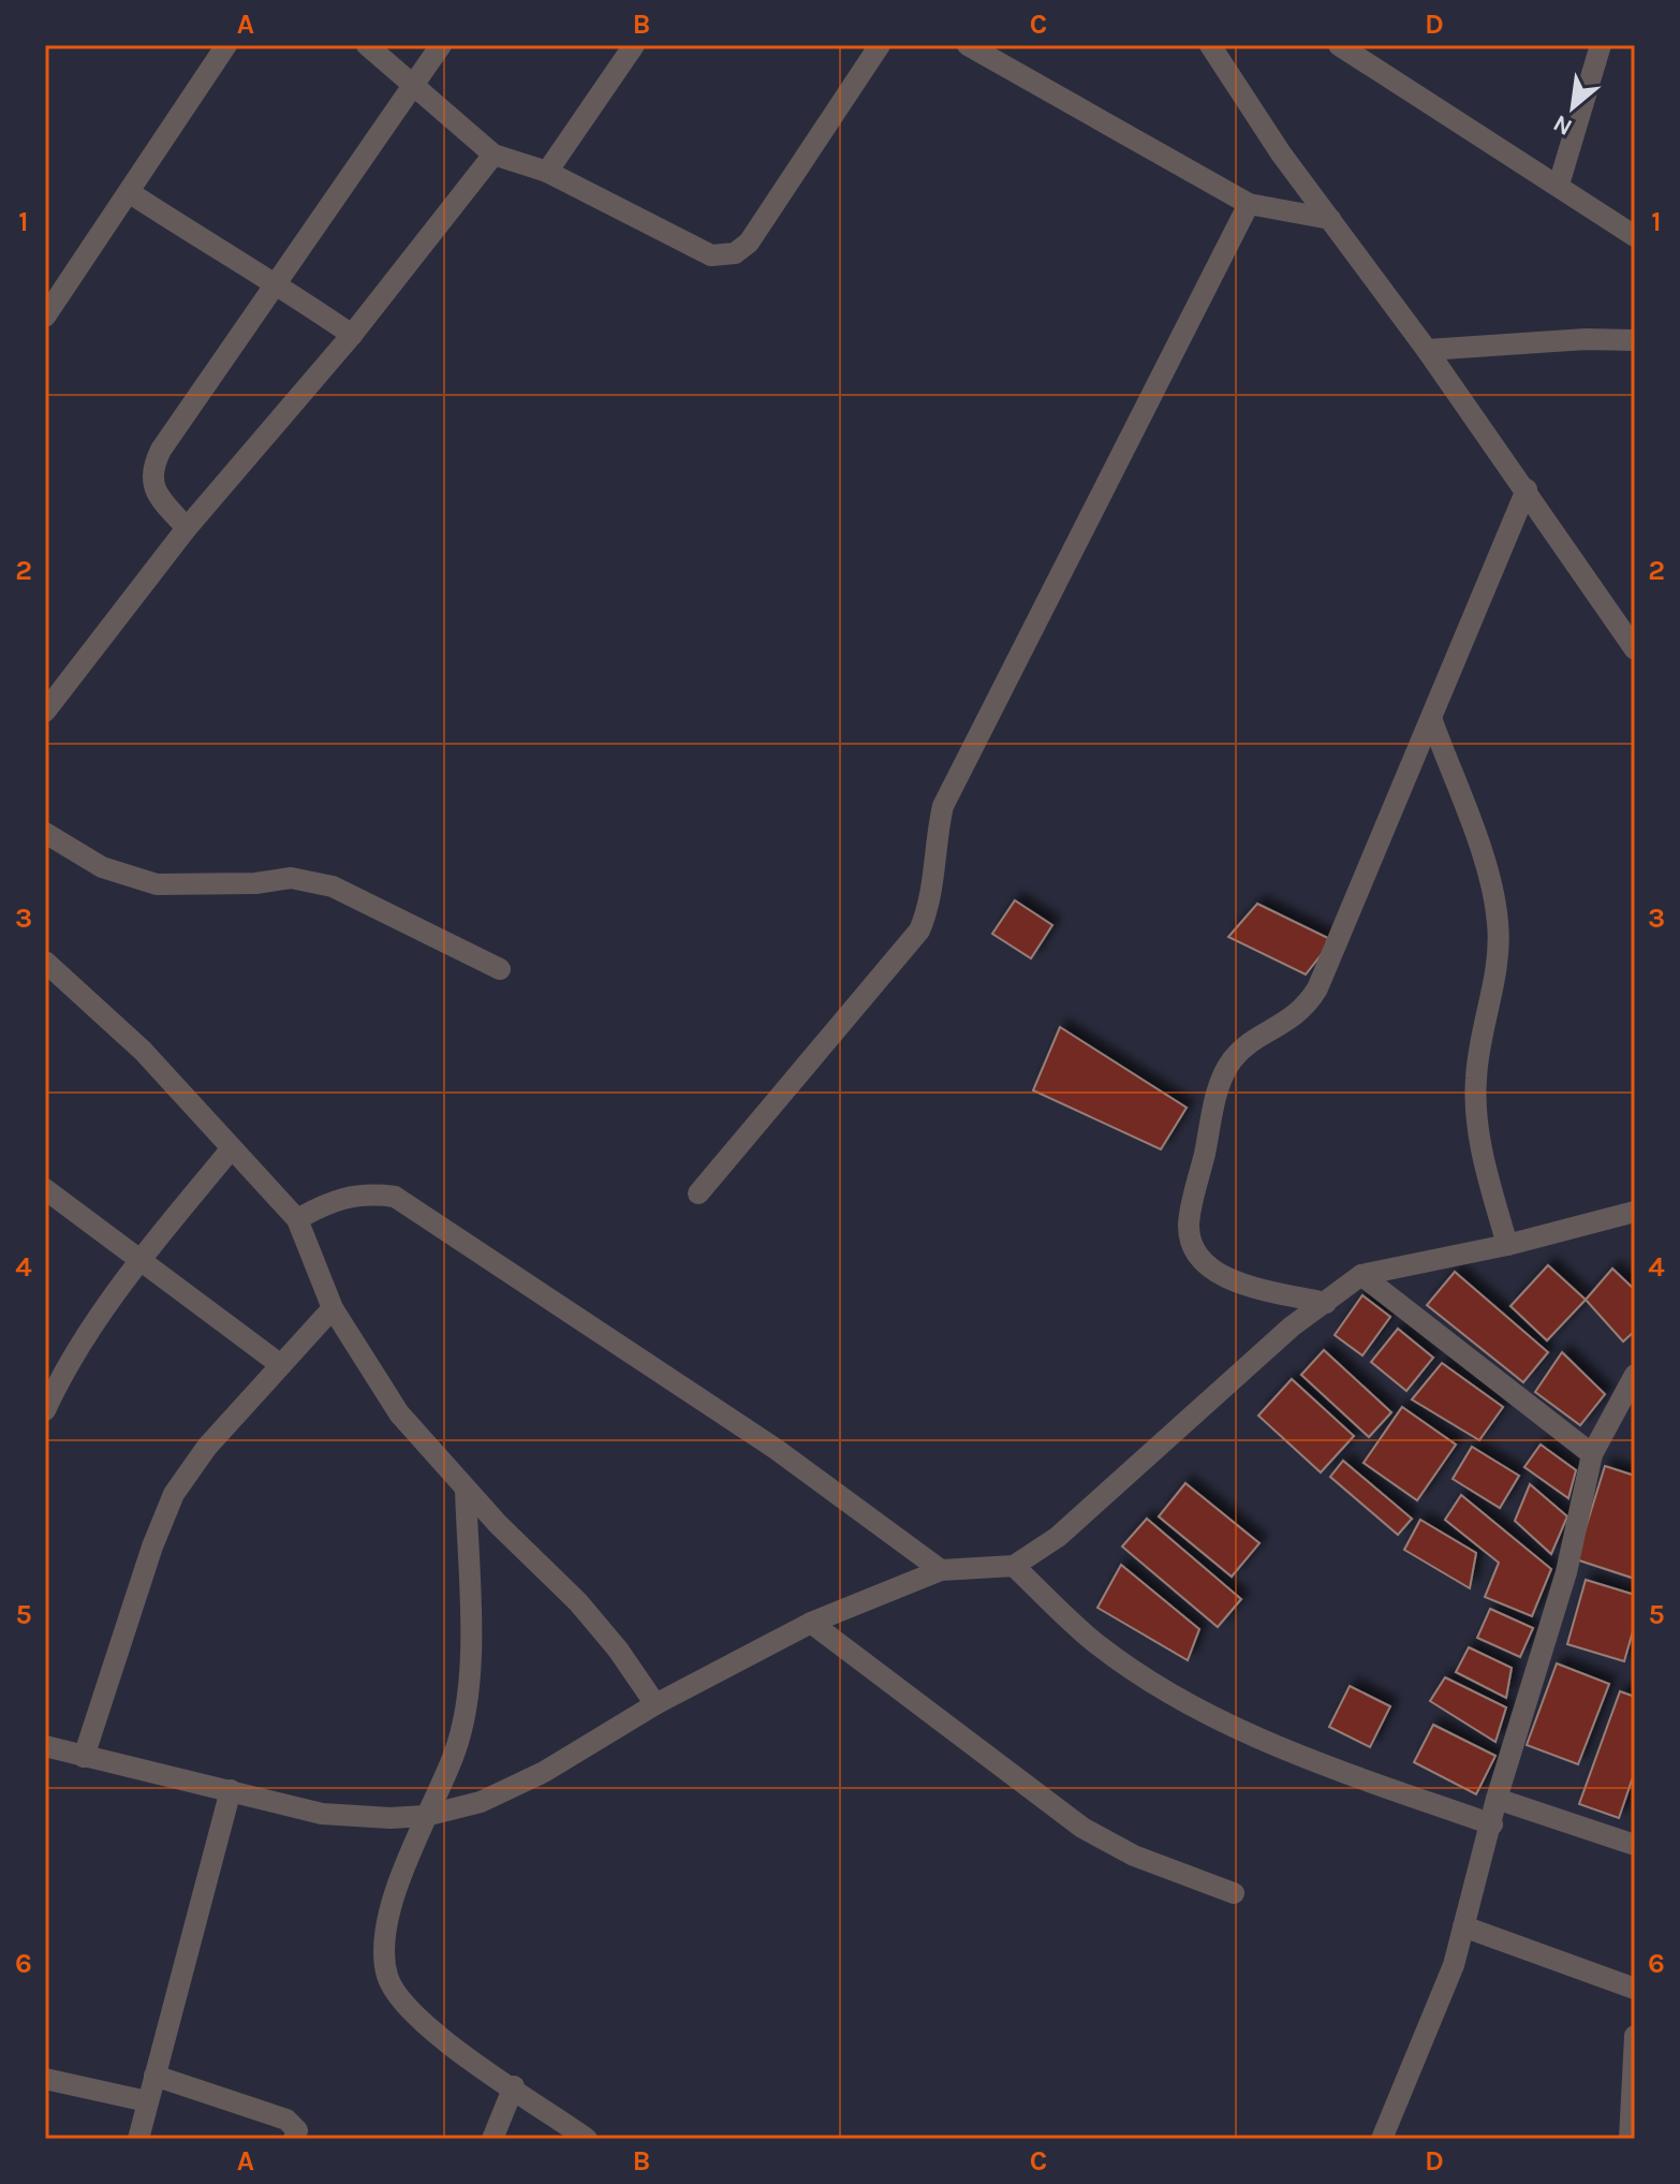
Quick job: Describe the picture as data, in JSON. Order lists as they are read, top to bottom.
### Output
{
  "north": "bottom left",
  "grid": {
    "columns": [
      "A",
      "B",
      "C",
      "D"
    ],
    "rows": [
      "1",
      "2",
      "3",
      "4",
      "5",
      "6"
    ]
  }
}
